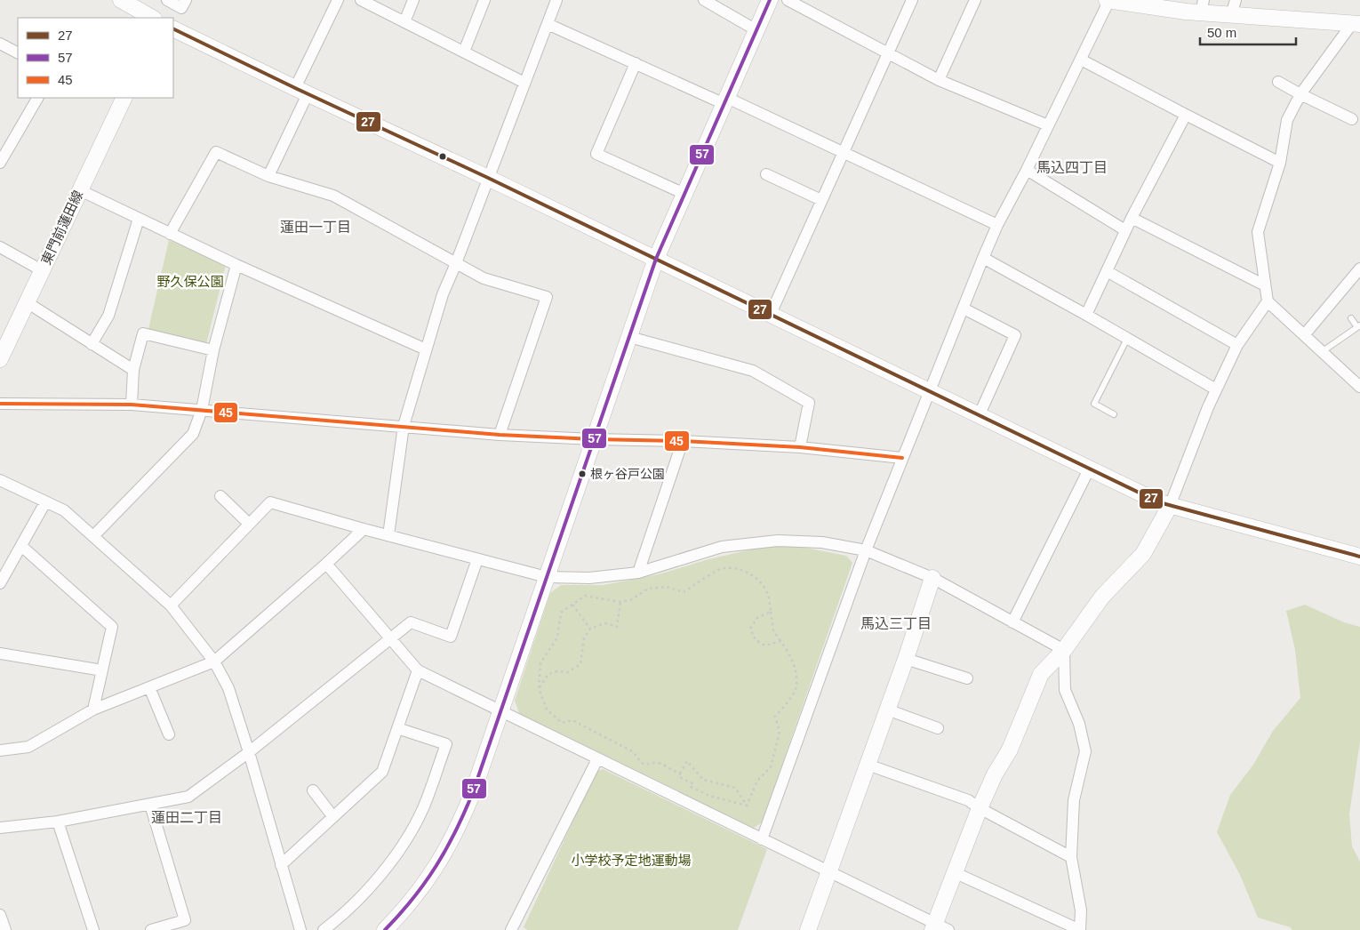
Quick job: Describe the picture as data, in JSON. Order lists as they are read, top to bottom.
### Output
{
  "streets": {
    "street": ["東門前蓮田線"]
  },
  "districts": [
    "馬込四丁目",
    "蓮田一丁目",
    "馬込三丁目",
    "蓮田二丁目"
  ],
  "parks": ["野久保公園", "小学校予定地運動場"],
  "places": ["根ヶ谷戸公園"],
  "lines": ["transit line 57", "transit line 27", "transit line 45"],
  "legend": ["27", "57", "45"],
  "scale_bar": "50 m"
}
